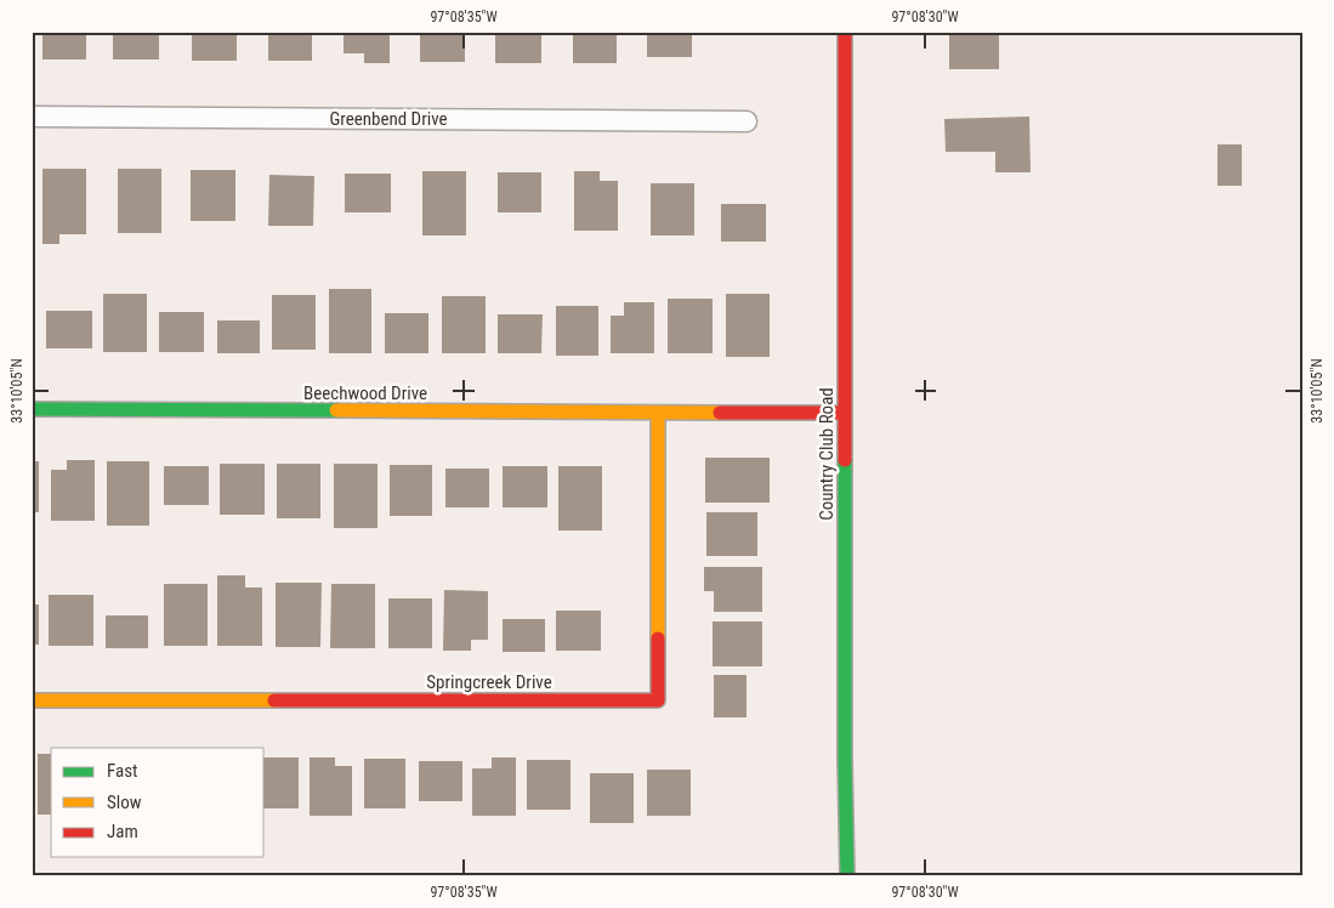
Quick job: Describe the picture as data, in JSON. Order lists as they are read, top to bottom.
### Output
{
  "streets": {
    "street": [
      "Greenbend Drive",
      "Beechwood Drive",
      "Country Club Road",
      "Springcreek Drive"
    ]
  },
  "crossings": [
    ["Beechwood Drive", "Country Club Road"],
    ["Beechwood Drive", "Springcreek Drive"]
  ],
  "legend": ["Fast", "Slow", "Jam"],
  "coordinates": ["97°08'35\"W", "97°08'30\"W", "33°10'05\"N"]
}
